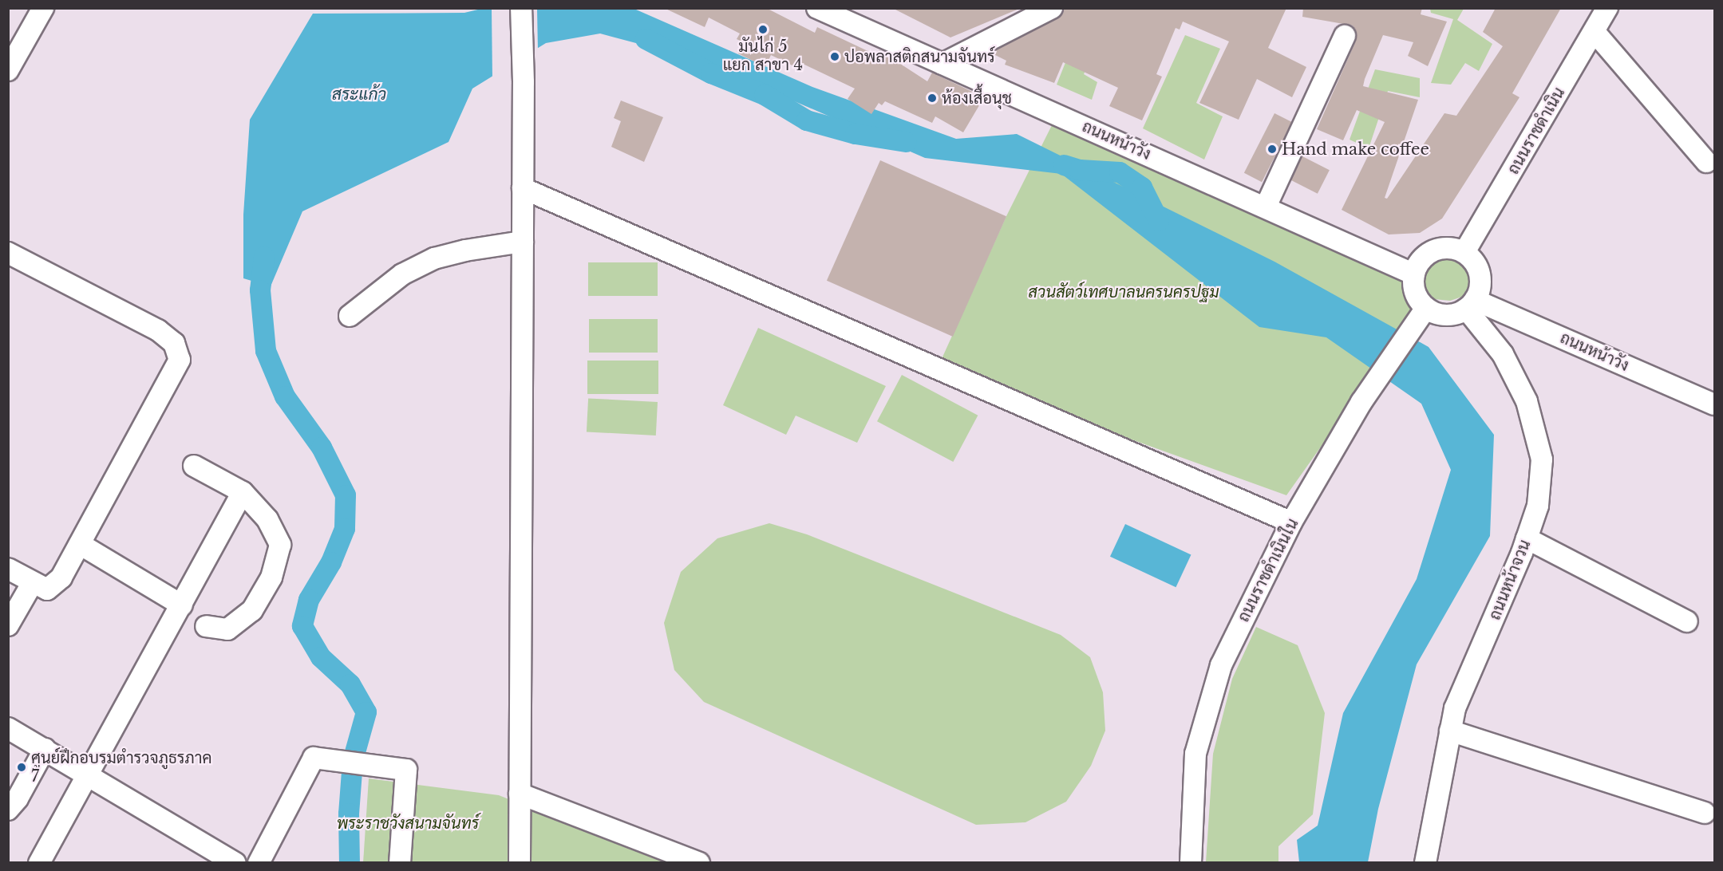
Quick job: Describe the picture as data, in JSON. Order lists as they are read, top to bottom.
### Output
{
  "streets": {
    "street": [
      "ถนนราชดำเนิน",
      "ถนนหน้าวัง",
      "ถนนราชดำเนินใน",
      "ถนนหน้าจวน"
    ]
  },
  "crossings": [
    ["ถนนราชดำเนิน", "ถนนหน้าวัง"],
    ["ถนนราชดำเนิน", "ถนนราชดำเนินใน"],
    ["ถนนราชดำเนิน", "ถนนหน้าจวน"],
    ["ถนนหน้าวัง", "ถนนราชดำเนินใน"],
    ["ถนนหน้าวัง", "ถนนหน้าจวน"],
    ["ถนนราชดำเนินใน", "ถนนหน้าจวน"]
  ],
  "water": ["สระแก้ว"],
  "parks": ["สวนสัตว์เทศบาลนครนครปฐม", "พระราชวังสนามจันทร์"],
  "places": [
    "มันไก่ 5 แยก สาขา 4",
    "ปอพลาสติกสนามจันทร์",
    "ห้องเสื้อนุช",
    "Hand make coffee",
    "ศูนย์ฝึกอบรมตำรวจภูธรภาค 7"
  ]
}
